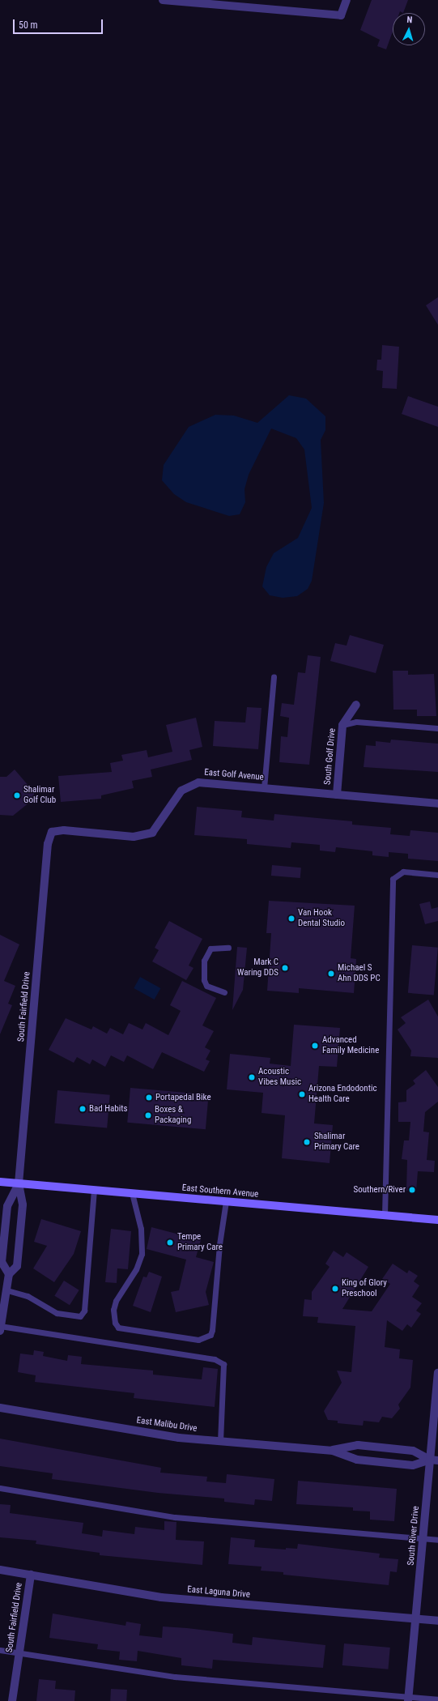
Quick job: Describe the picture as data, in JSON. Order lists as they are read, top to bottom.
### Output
{
  "streets": {
    "main road": ["East Southern Avenue"],
    "street": [
      "South Golf Drive",
      "East Golf Avenue",
      "South Fairfield Drive",
      "East Malibu Drive",
      "South River Drive",
      "East Laguna Drive"
    ]
  },
  "crossings": [
    ["South Golf Drive", "East Golf Avenue"],
    ["East Golf Avenue", "South Fairfield Drive"],
    ["South Fairfield Drive", "East Southern Avenue"],
    ["South Fairfield Drive", "East Laguna Drive"],
    ["East Malibu Drive", "South River Drive"],
    ["South River Drive", "East Laguna Drive"]
  ],
  "places": [
    "Shalimar Golf Club",
    "Van Hook Dental Studio",
    "Mark C Waring DDS",
    "Michael S Ahn DDS PC",
    "Advanced Family Medicine",
    "Acoustic Vibes Music",
    "Arizona Endodontic Health Care",
    "Portapedal Bike",
    "Bad Habits",
    "Boxes & Packaging",
    "Shalimar Primary Care",
    "Southern/River",
    "Tempe Primary Care",
    "King of Glory Preschool"
  ],
  "scale_bar": "50 m",
  "north": "top"
}
